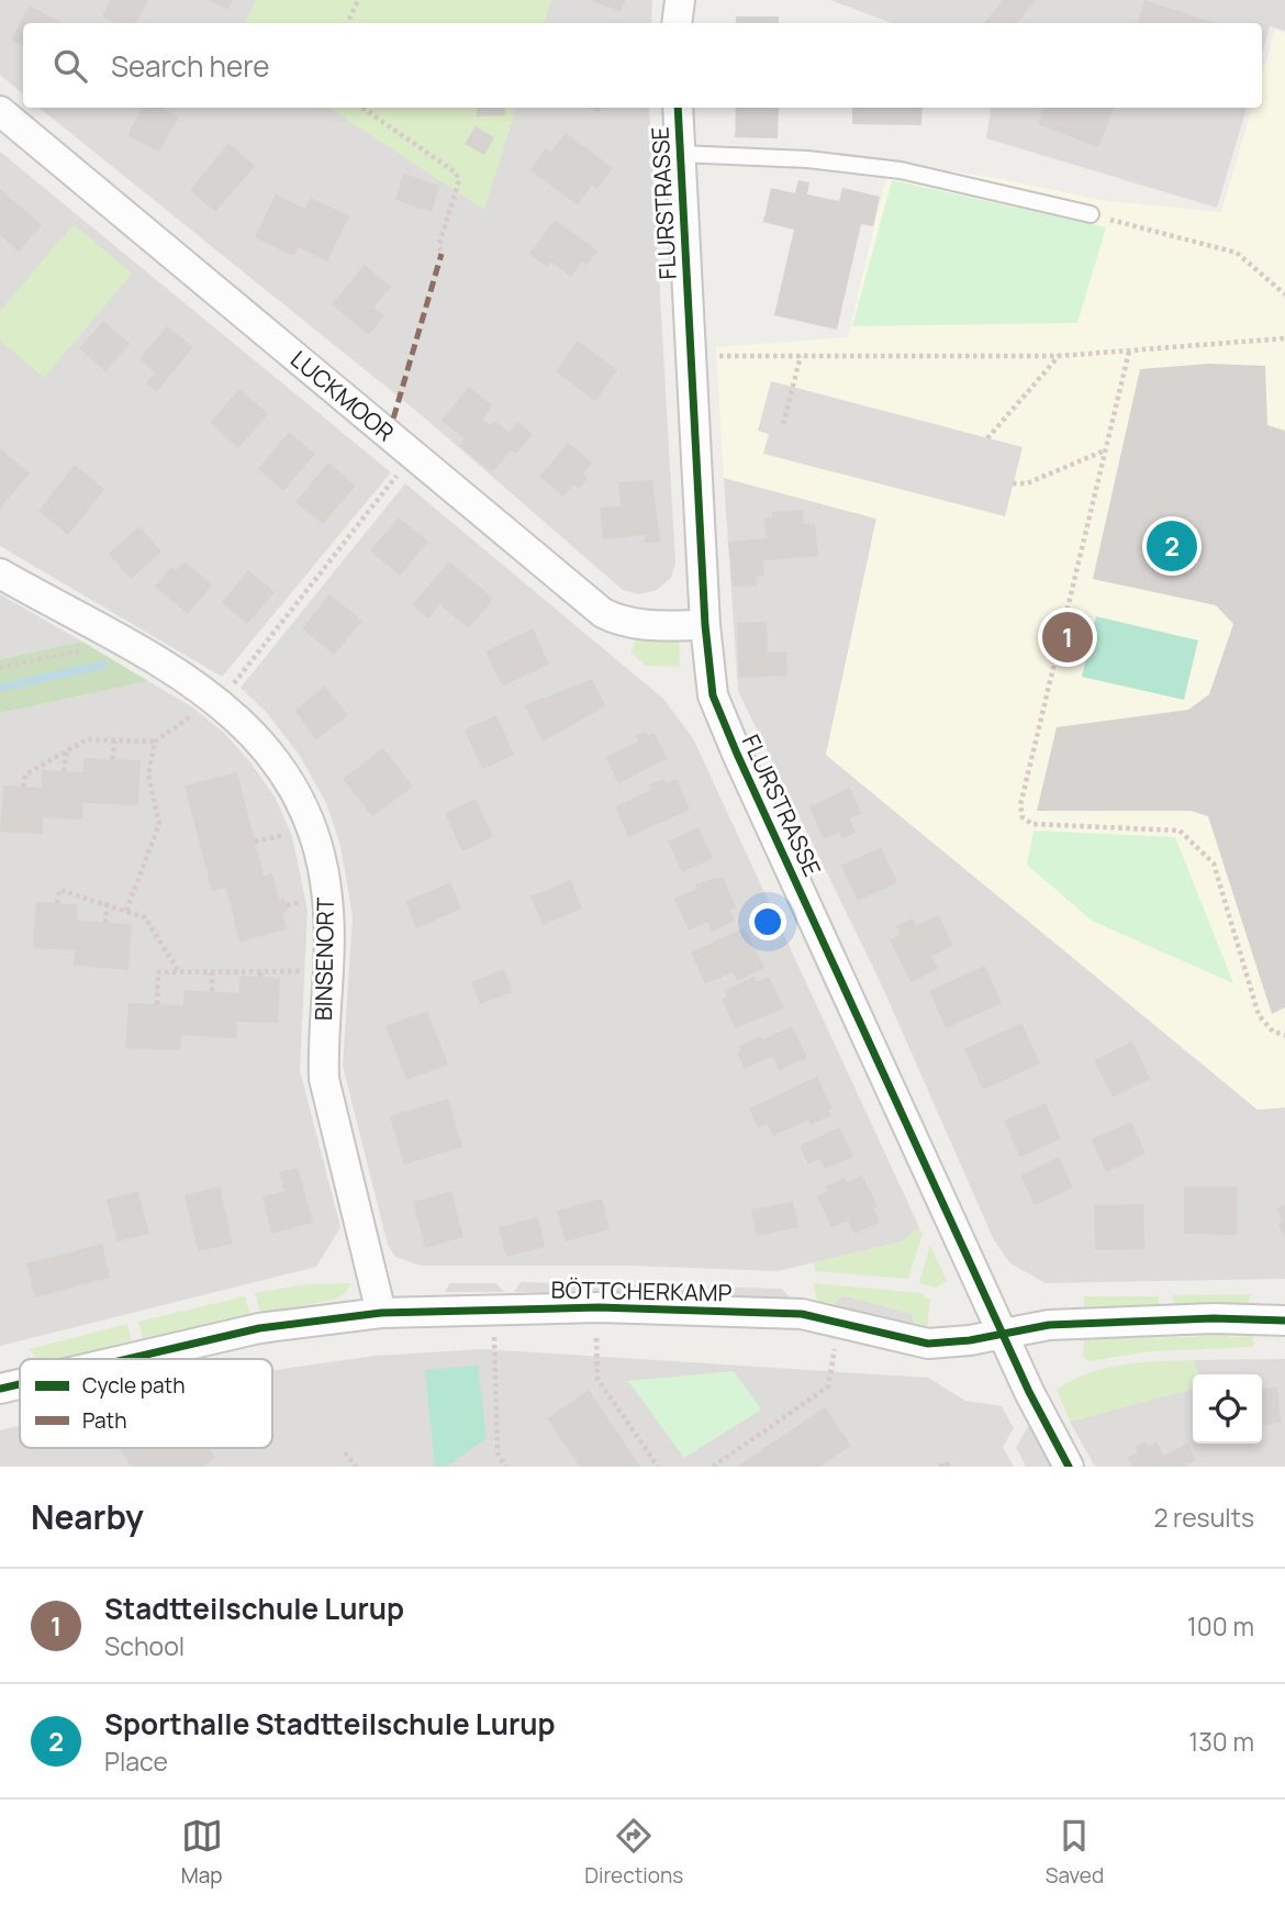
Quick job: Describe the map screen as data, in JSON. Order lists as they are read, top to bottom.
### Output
{
  "streets": {
    "street": [
      "FLURSTRASSE",
      "LUCKMOOR",
      "BINSENORT",
      "BÖTTCHERKAMP"
    ]
  },
  "crossings": [
    ["FLURSTRASSE", "LUCKMOOR"],
    ["FLURSTRASSE", "BÖTTCHERKAMP"],
    ["BINSENORT", "BÖTTCHERKAMP"]
  ],
  "legend": ["Cycle path", "Path"],
  "page": {
    "search": "Search here",
    "pins": ["2", "1"],
    "heading": ["Nearby", "2 results"],
    "list": [
      {
        "mark": "1",
        "name": "Stadtteilschule Lurup",
        "note": "School",
        "value": "100 m"
      },
      {
        "mark": "2",
        "name": "Sporthalle Stadtteilschule Lurup",
        "note": "Place",
        "value": "130 m"
      }
    ],
    "nav": ["Map", "Directions", "Saved"]
  }
}
